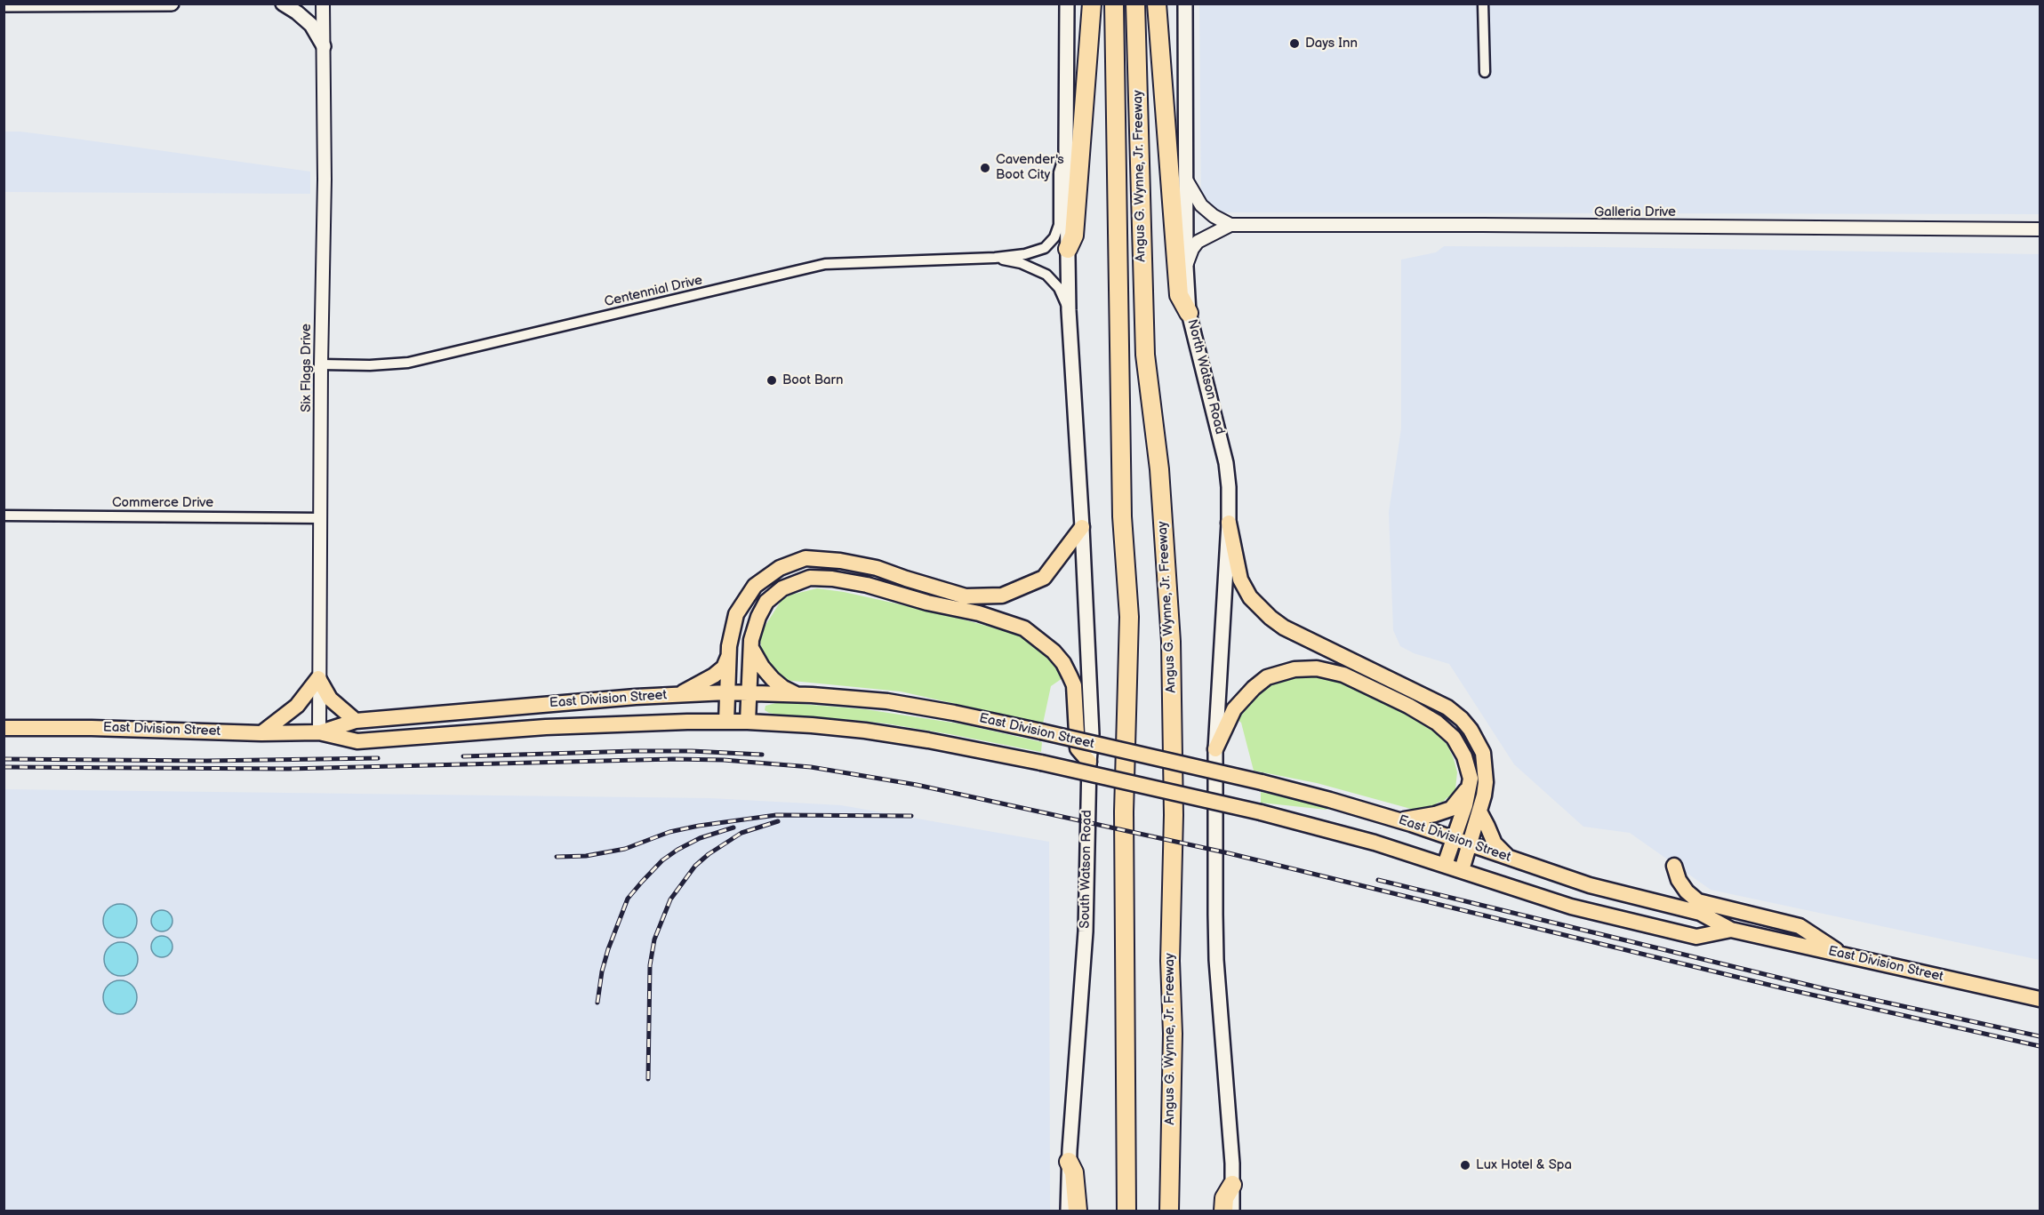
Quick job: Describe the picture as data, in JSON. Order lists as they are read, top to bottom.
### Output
{
  "streets": {
    "highway": ["Angus G. Wynne, Jr. Freeway"],
    "main road": ["North Watson Road", "East Division Street", "South Watson Road"],
    "street": [
      "Galleria Drive",
      "Centennial Drive",
      "Six Flags Drive",
      "Commerce Drive"
    ]
  },
  "crossings": [
    ["Centennial Drive", "Six Flags Drive"],
    ["Six Flags Drive", "Commerce Drive"],
    ["Six Flags Drive", "East Division Street"]
  ],
  "places": [
    "Days Inn",
    "Cavender's Boot City",
    "Boot Barn",
    "Lux Hotel & Spa"
  ]
}
